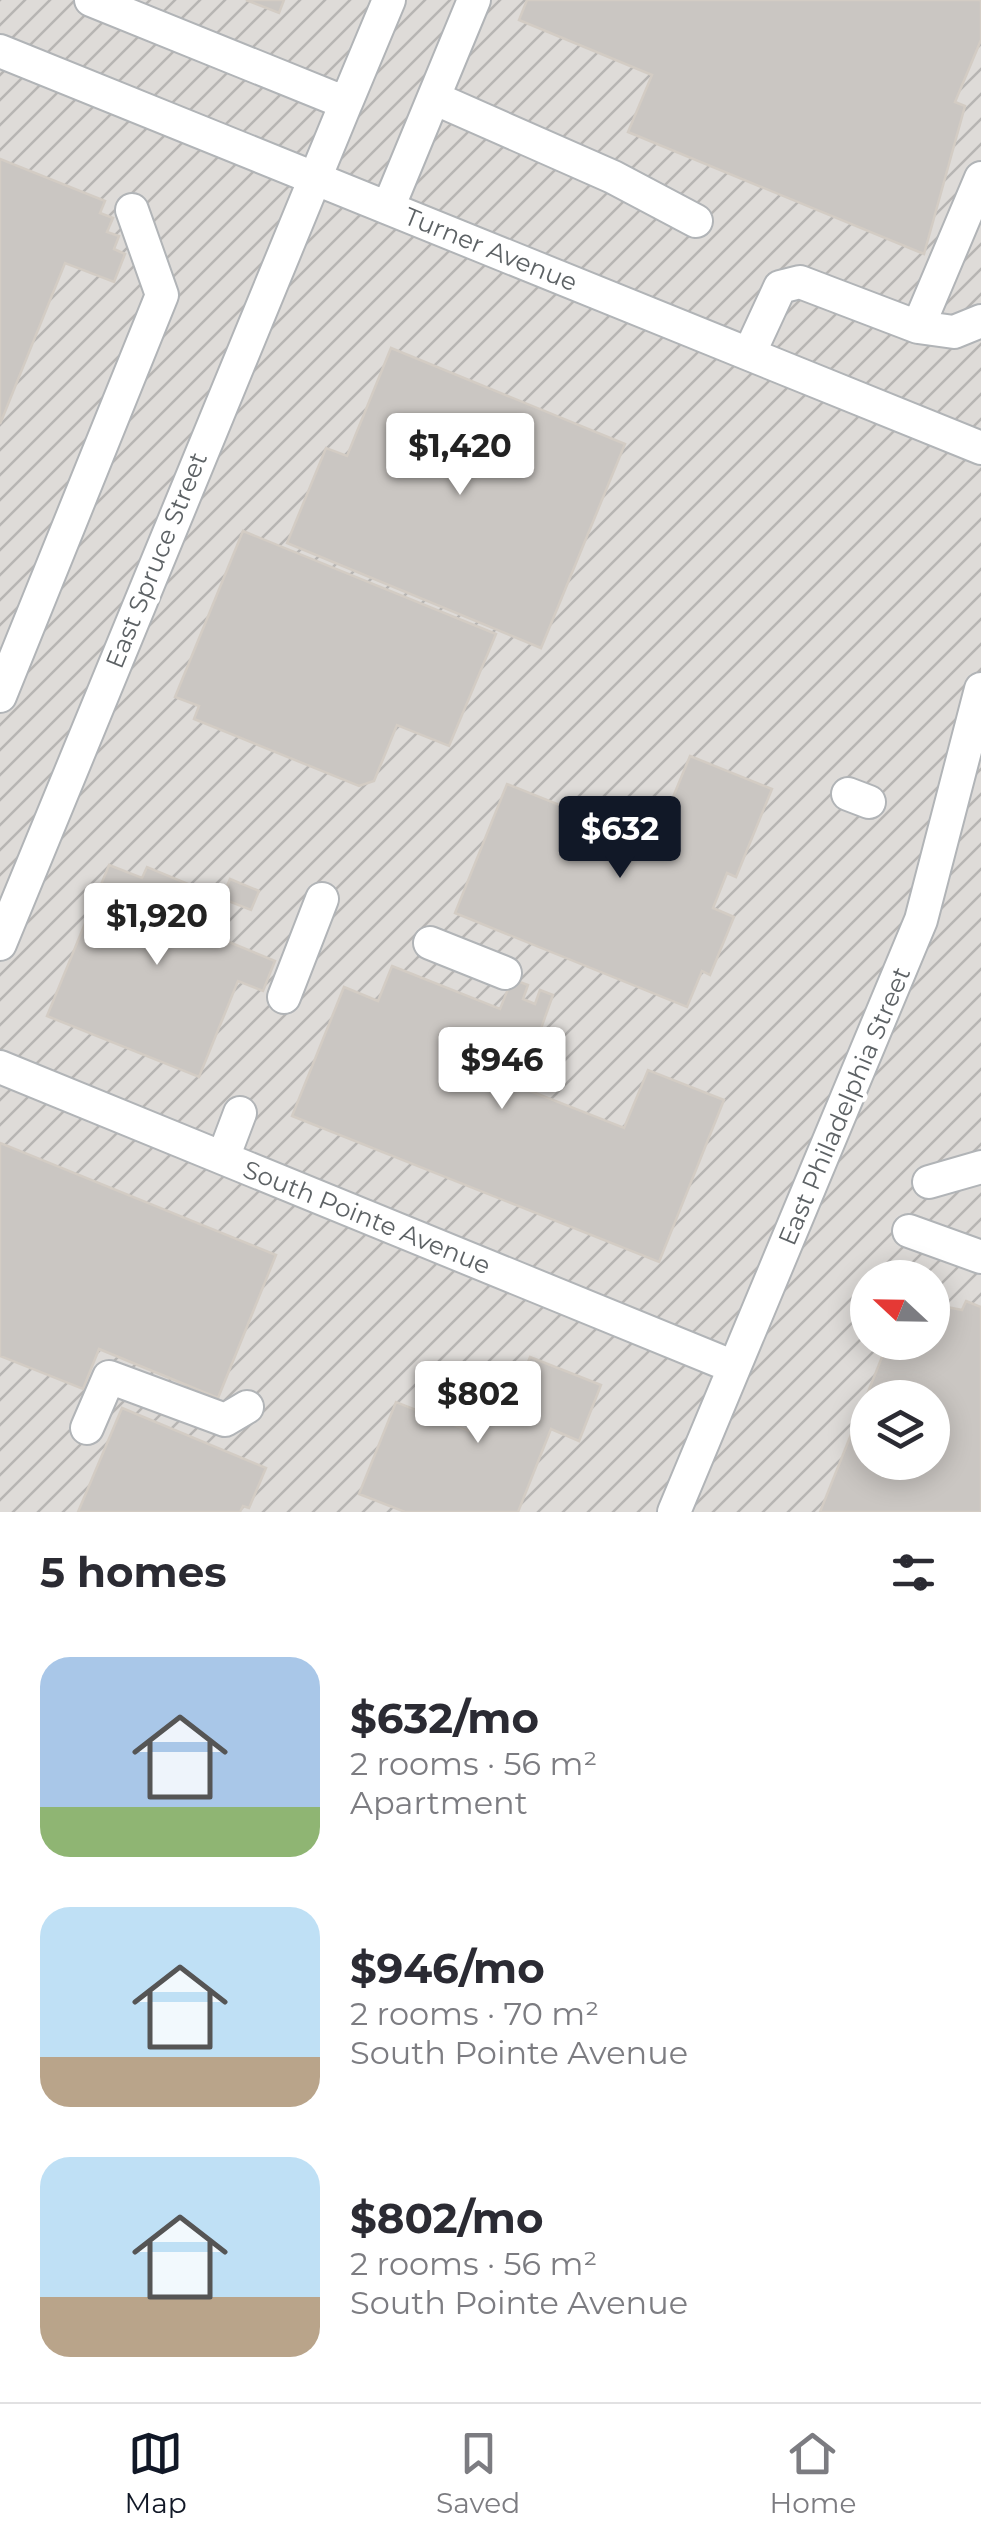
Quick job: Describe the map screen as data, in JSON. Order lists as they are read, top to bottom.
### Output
{
  "streets": {
    "street": [
      "Turner Avenue",
      "East Spruce Street",
      "East Philadelphia Street",
      "South Pointe Avenue"
    ]
  },
  "crossings": [
    ["Turner Avenue", "East Spruce Street"],
    ["East Philadelphia Street", "South Pointe Avenue"]
  ],
  "north": "left",
  "page": {
    "price": [
      "$1,420",
      "$632",
      "$1,920",
      "$946",
      "$802"
    ],
    "heading": "5 homes",
    "list": [
      {
        "name": "$632/mo",
        "note": "2 rooms · 56 m² · Apartment"
      },
      {
        "name": "$946/mo",
        "note": "2 rooms · 70 m² · South Pointe Avenue"
      },
      {
        "name": "$802/mo",
        "note": "2 rooms · 56 m² · South Pointe Avenue"
      }
    ],
    "tabs": ["Map", "Saved", "Home"]
  }
}
